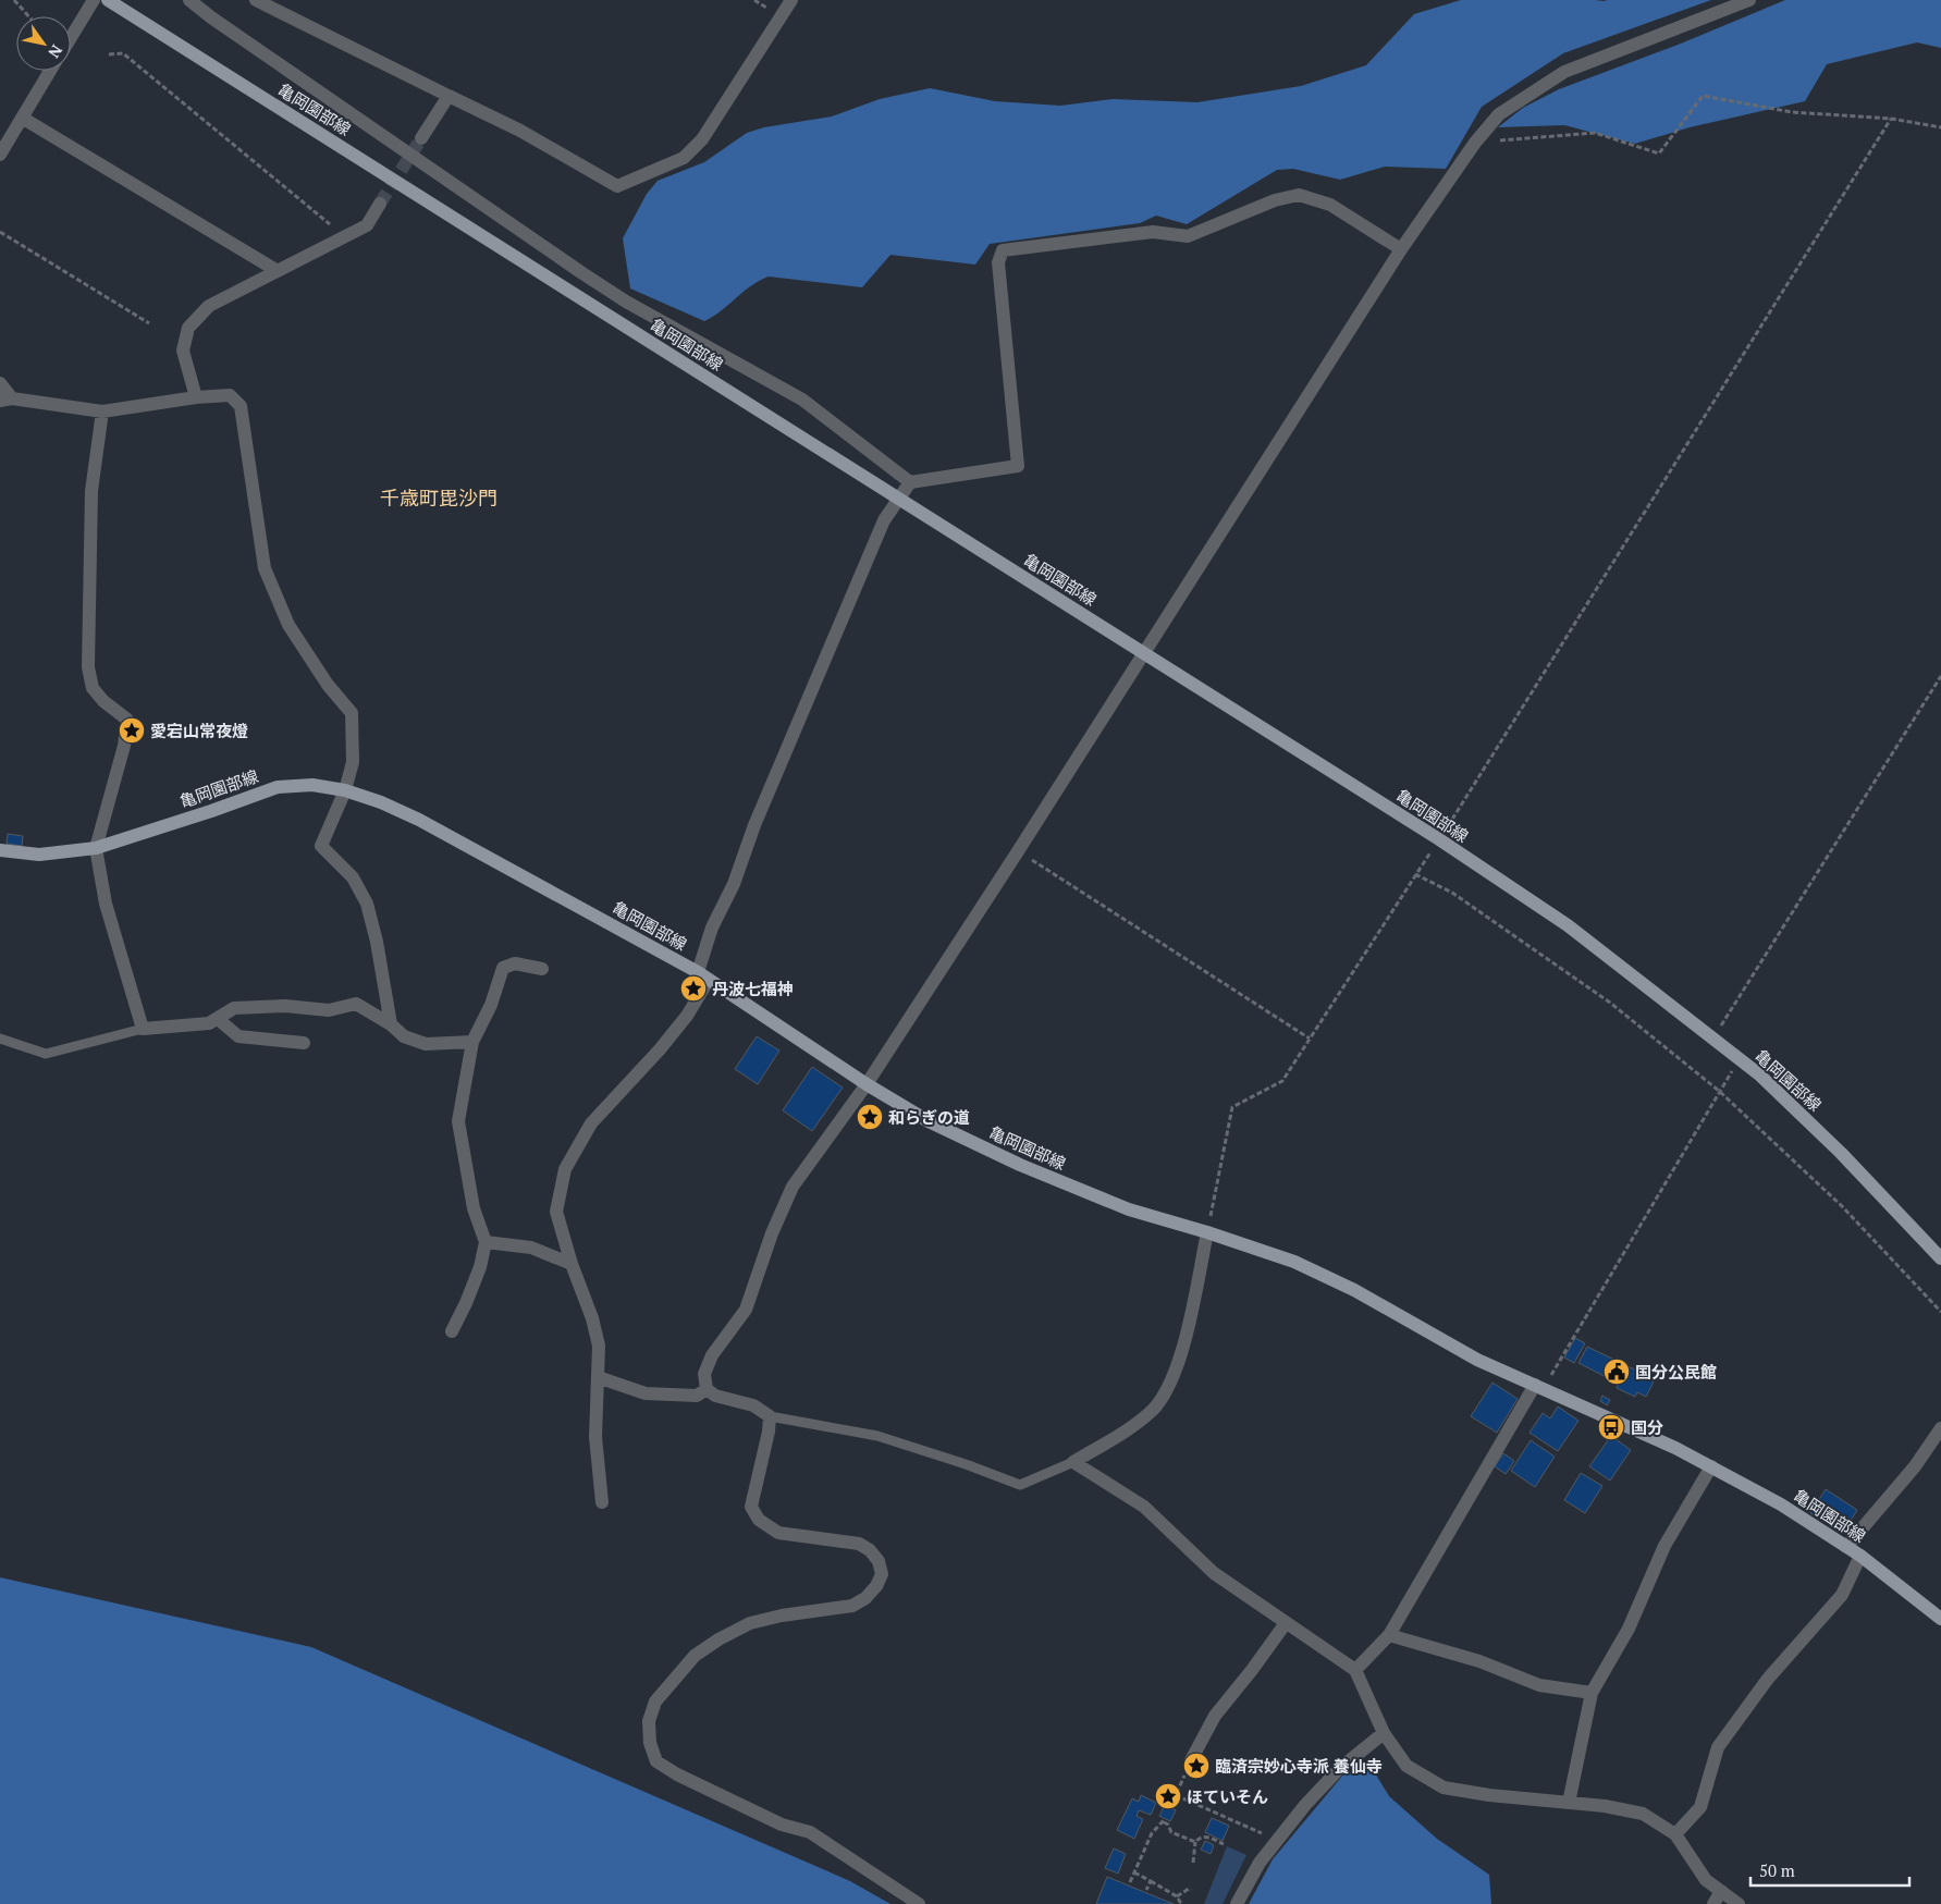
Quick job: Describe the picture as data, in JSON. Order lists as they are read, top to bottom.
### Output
{
  "streets": {
    "main road": ["亀岡園部線"]
  },
  "districts": ["千歳町毘沙門"],
  "places": {
    "place": [
      "愛宕山常夜燈",
      "丹波七福神",
      "和らぎの道",
      "臨済宗妙心寺派 養仙寺",
      "ほていそん"
    ],
    "public building": ["国分公民館"],
    "bus stop": ["国分"]
  },
  "scale_bar": "50 m",
  "north": "bottom right"
}
